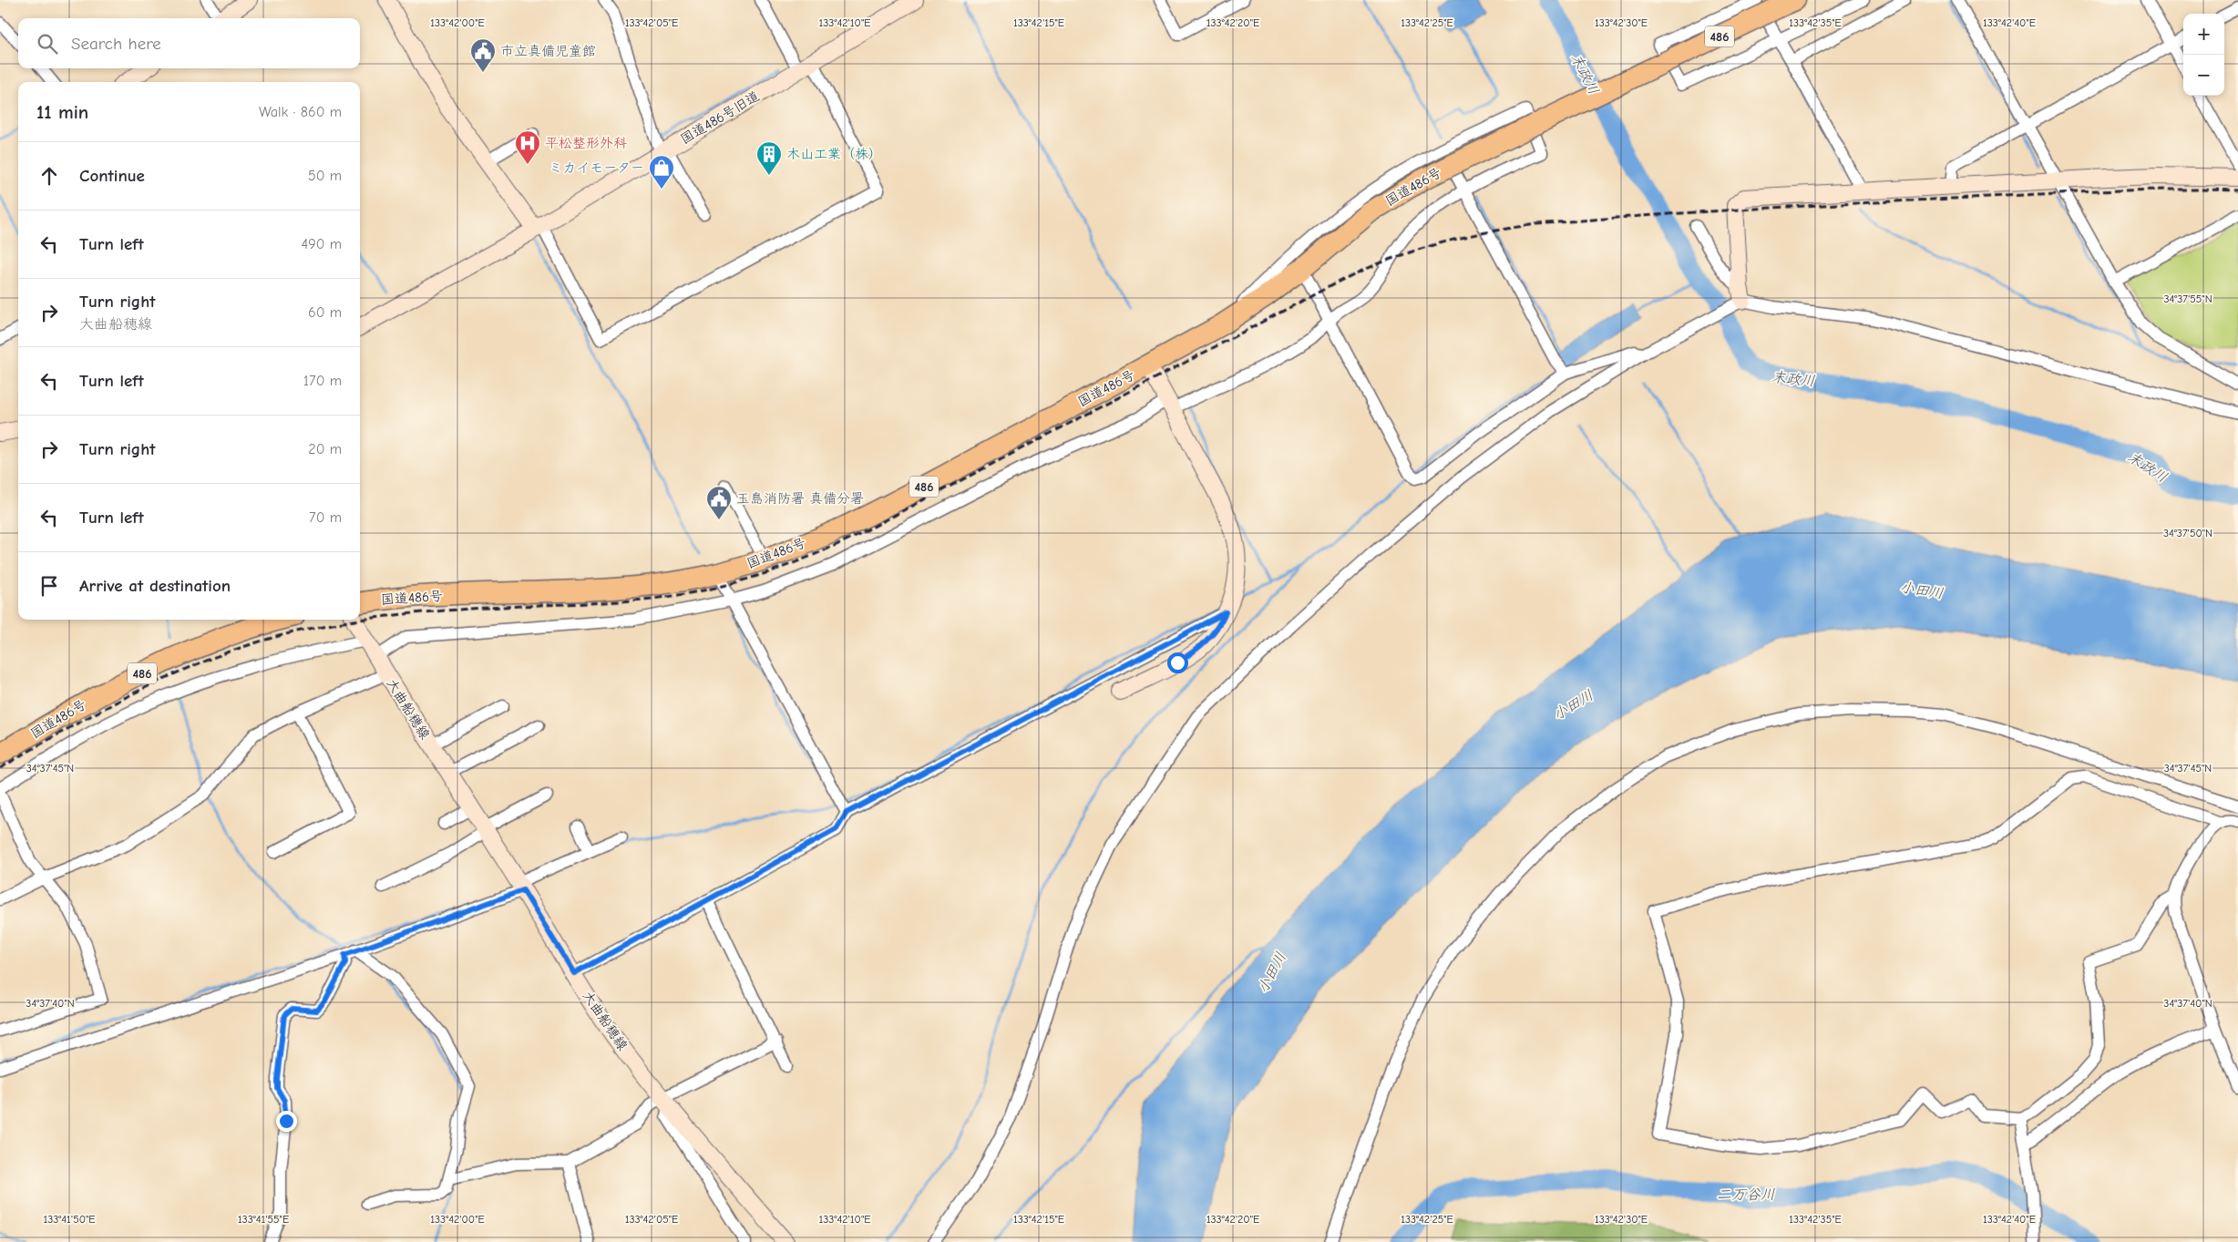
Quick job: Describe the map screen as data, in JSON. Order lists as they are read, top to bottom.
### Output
{
  "streets": {
    "highway": ["486", "国道486号"],
    "street": ["国道486号旧道", "大曲船穂線"]
  },
  "water": ["末政川", "小田川", "二万谷川"],
  "places": {
    "public building": ["市立真備児童館", "玉島消防署 真備分署"],
    "hospital": ["平松整形外科"],
    "building": ["木山工業（株）"],
    "shop": ["ミカイモーター"]
  },
  "page": {
    "map_buttons": ["+", "−"],
    "search": "Search here",
    "heading": ["11 min", "Walk · 860 m"],
    "list": [
      ["Continue", "50 m"],
      ["Turn left", "490 m"],
      ["Turn right", "大曲船穂線", "60 m"],
      ["Turn left", "170 m"],
      ["Turn right", "20 m"],
      ["Turn left", "70 m"],
      "Arrive at destination"
    ]
  },
  "coordinates": [
    "133°42'00\"E",
    "133°42'05\"E",
    "133°42'10\"E",
    "133°42'15\"E",
    "133°42'20\"E",
    "133°42'25\"E",
    "133°42'30\"E",
    "133°42'35\"E",
    "133°42'40\"E",
    "34°37'55\"N",
    "34°37'50\"N",
    "34°37'45\"N",
    "34°37'40\"N",
    "133°41'50\"E",
    "133°41'55\"E"
  ]
}
